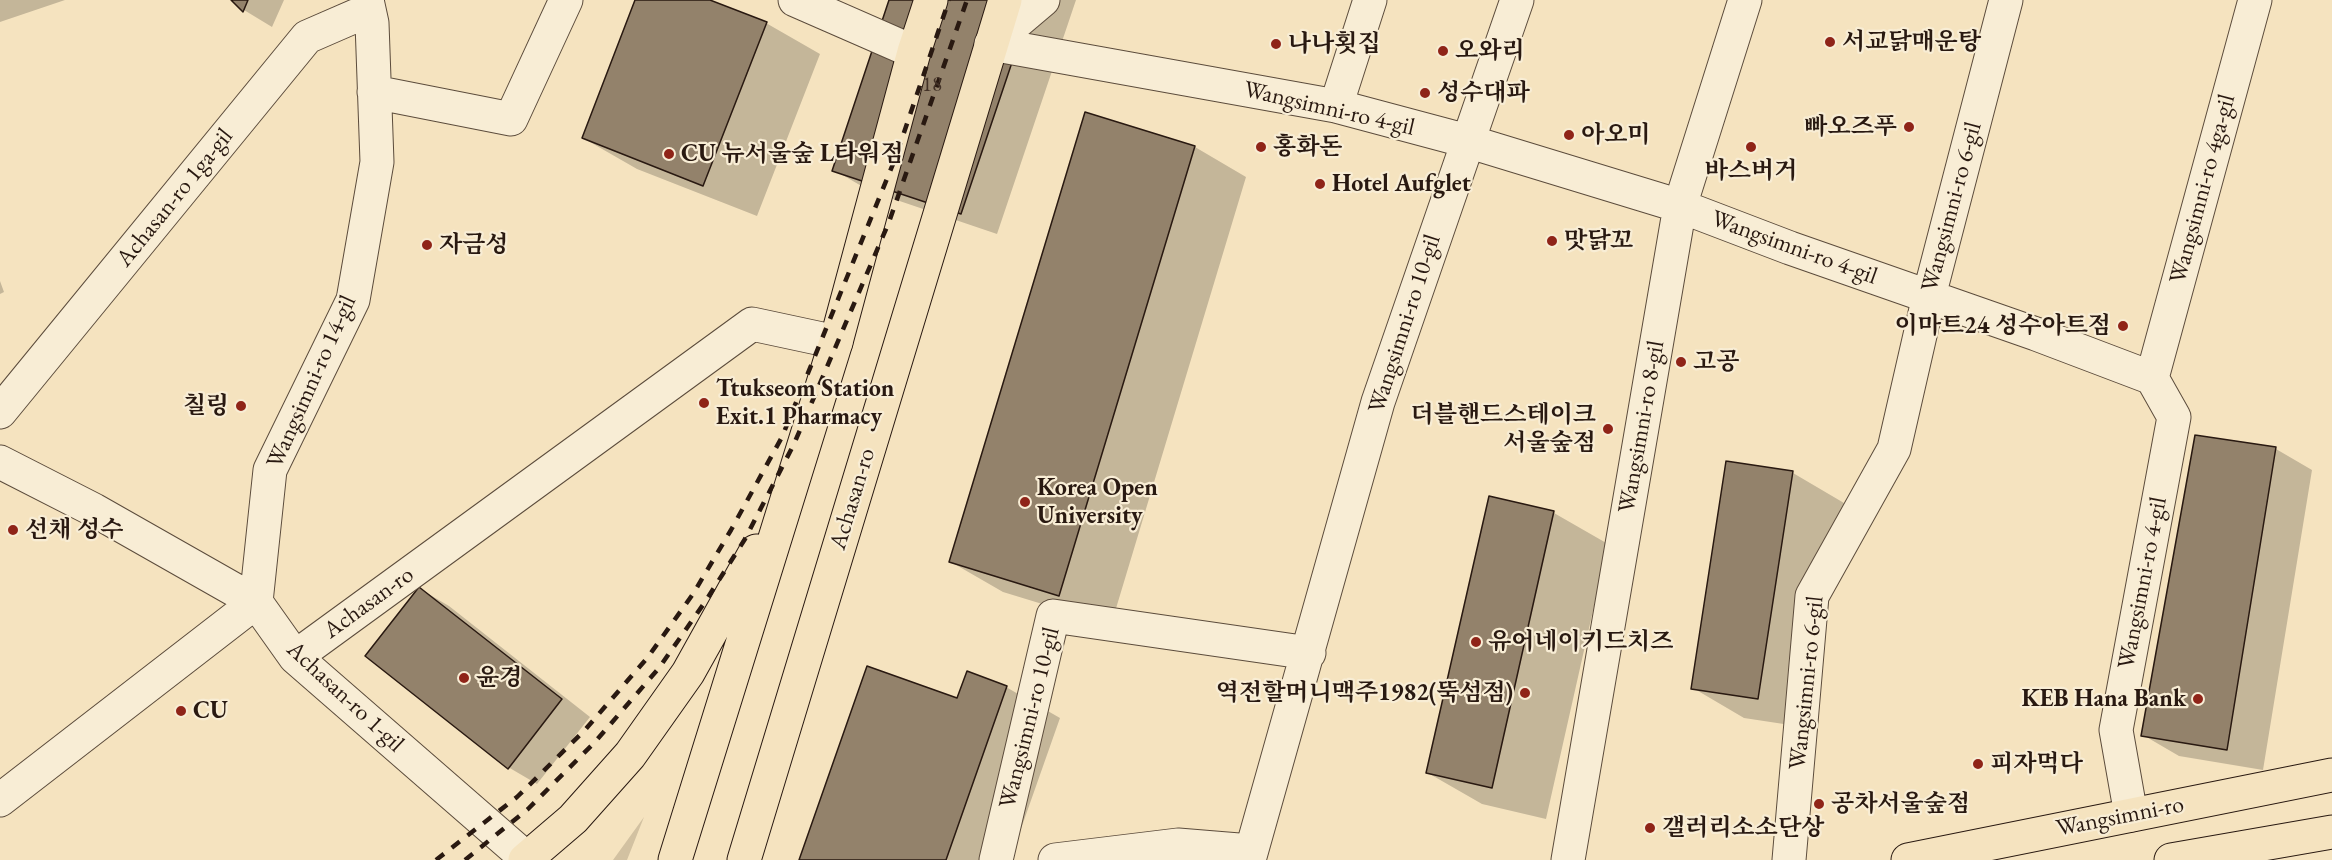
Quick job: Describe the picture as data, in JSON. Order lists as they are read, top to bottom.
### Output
{
  "streets": {
    "main road": ["Achasan-ro", "Wangsimni-ro"],
    "street": [
      "Wangsimni-ro 4-gil",
      "Wangsimni-ro 4ga-gil",
      "Achasan-ro 1ga-gil",
      "Wangsimni-ro 6-gil",
      "Wangsimni-ro 10-gil",
      "Wangsimni-ro 14-gil",
      "Wangsimni-ro 8-gil",
      "Achasan-ro 1-gil"
    ]
  },
  "crossings": [
    ["Wangsimni-ro 4-gil", "Wangsimni-ro 4ga-gil"],
    ["Wangsimni-ro 4-gil", "Wangsimni-ro 6-gil"],
    ["Wangsimni-ro 4-gil", "Wangsimni-ro 10-gil"],
    ["Wangsimni-ro 4-gil", "Wangsimni-ro 8-gil"],
    ["Wangsimni-ro 4-gil", "Achasan-ro"],
    ["Wangsimni-ro 4-gil", "Wangsimni-ro"],
    ["Achasan-ro 1ga-gil", "Wangsimni-ro 14-gil"],
    ["Wangsimni-ro 14-gil", "Achasan-ro 1-gil"],
    ["Achasan-ro", "Achasan-ro 1-gil"]
  ],
  "places": [
    "서교닭매운탕",
    "나나횟집",
    "오와리",
    "성수대파",
    "빠오즈푸",
    "아오미",
    "홍화돈",
    "바스버거",
    "CU 뉴서울숲 L타워점",
    "Hotel Aufglet",
    "맛닭꼬",
    "자금성",
    "이마트24 성수아트점",
    "고공",
    "Ttukseom Station Exit.1 Pharmacy",
    "칠링",
    "더블핸드스테이크 서울숲점",
    "Korea Open University",
    "선채 성수",
    "유어네이키드치즈",
    "윤경",
    "역전할머니맥주1982(뚝섬점)",
    "KEB Hana Bank",
    "CU",
    "피자먹다",
    "공차서울숲점",
    "갤러리소소단상"
  ],
  "house_numbers": ["18"]
}
